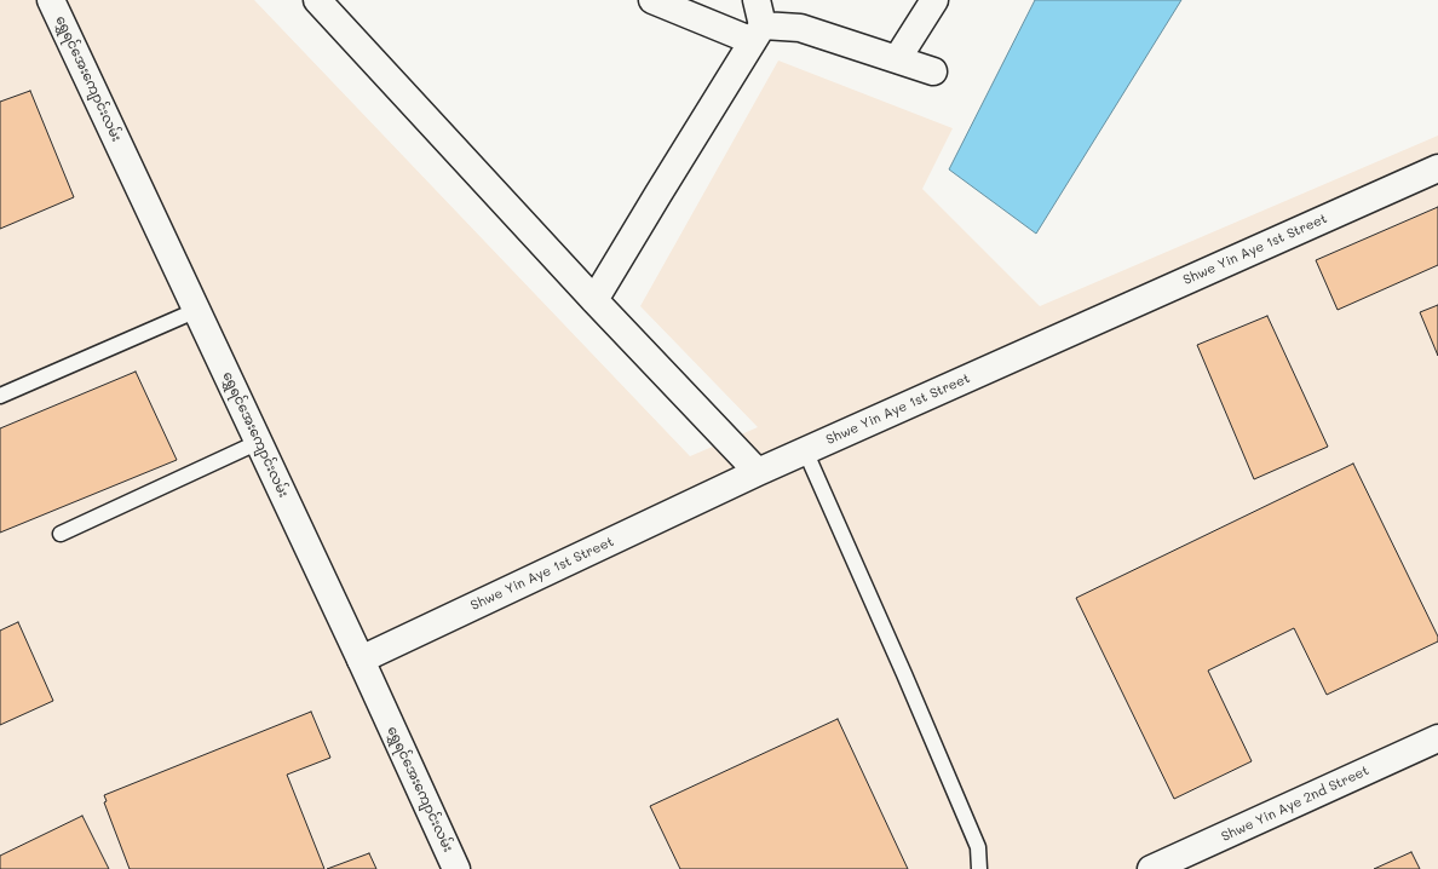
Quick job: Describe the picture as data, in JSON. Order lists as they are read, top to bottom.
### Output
{
  "streets": {
    "street": ["ရွှေရင်အေးကျောင်းလမ်း", "Shwe Yin Aye 1st Street", "Shwe Yin Aye 2nd Street"]
  },
  "crossings": [
    ["ရွှေရင်အေးကျောင်းလမ်း", "Shwe Yin Aye 1st Street"]
  ]
}
